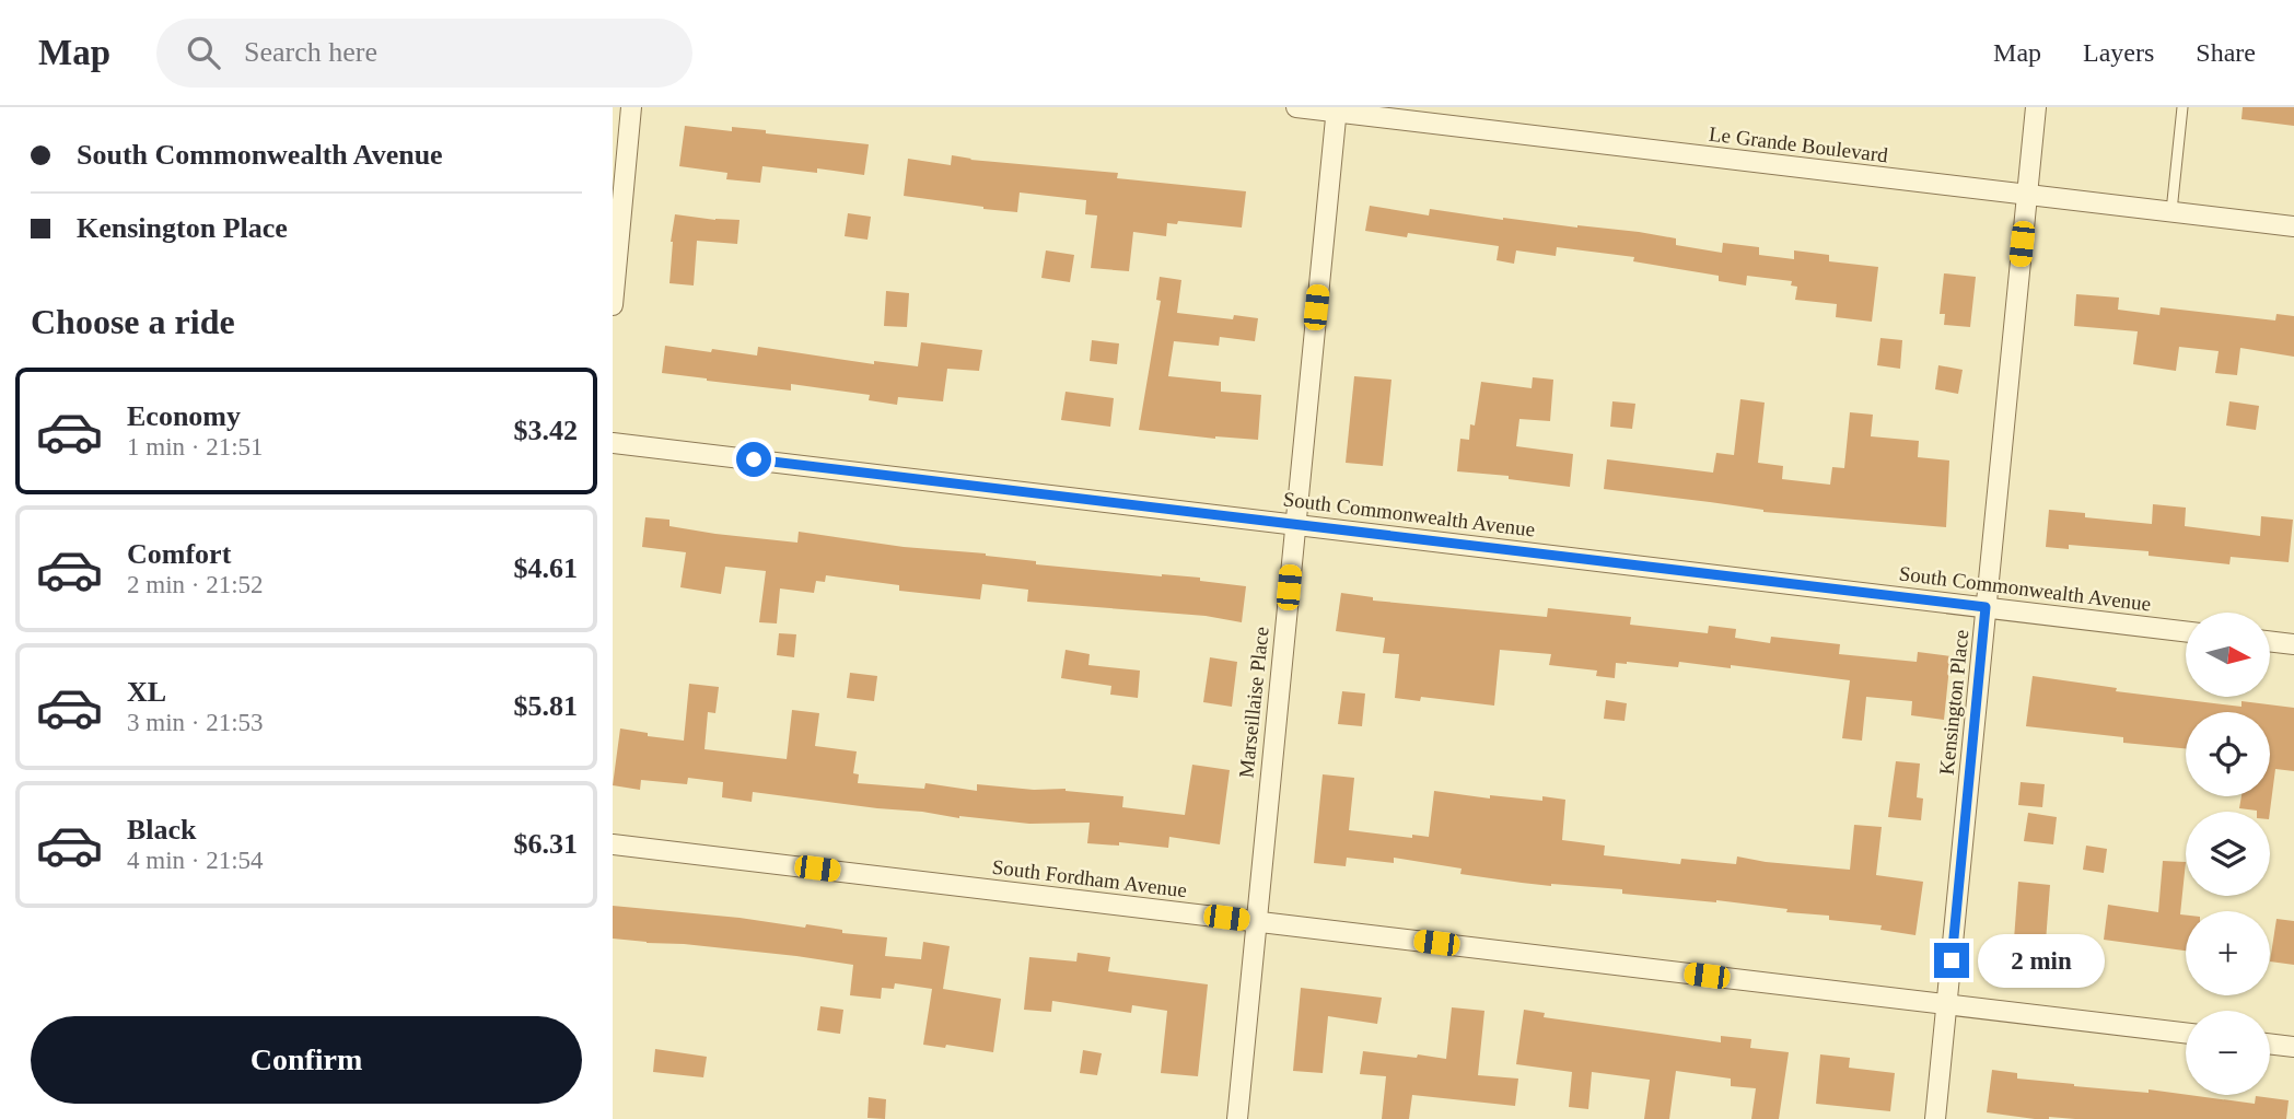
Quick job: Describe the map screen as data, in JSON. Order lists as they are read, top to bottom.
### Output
{
  "streets": {
    "street": [
      "Le Grande Boulevard",
      "South Commonwealth Avenue",
      "Marseillaise Place",
      "Kensington Place",
      "South Fordham Avenue"
    ]
  },
  "crossings": [
    ["Le Grande Boulevard", "Marseillaise Place"],
    ["Le Grande Boulevard", "Kensington Place"],
    ["South Commonwealth Avenue", "Marseillaise Place"],
    ["South Commonwealth Avenue", "Kensington Place"],
    ["Marseillaise Place", "South Fordham Avenue"],
    ["Kensington Place", "South Fordham Avenue"]
  ],
  "north": "right",
  "page": {
    "header": "Map",
    "search": "Search here",
    "nav": ["Map", "Layers", "Share"],
    "banner": ["South Commonwealth Avenue", "Kensington Place"],
    "heading": "Choose a ride",
    "list": [
      {
        "name": "Economy",
        "note": "1 min · 21:51",
        "value": "$3.42"
      },
      {
        "name": "Comfort",
        "note": "2 min · 21:52",
        "value": "$4.61"
      },
      {
        "name": "XL",
        "note": "3 min · 21:53",
        "value": "$5.81"
      },
      {
        "name": "Black",
        "note": "4 min · 21:54",
        "value": "$6.31"
      }
    ],
    "map_buttons": ["+", "−"],
    "bubble": "2 min",
    "buttons": "Confirm"
  }
}
